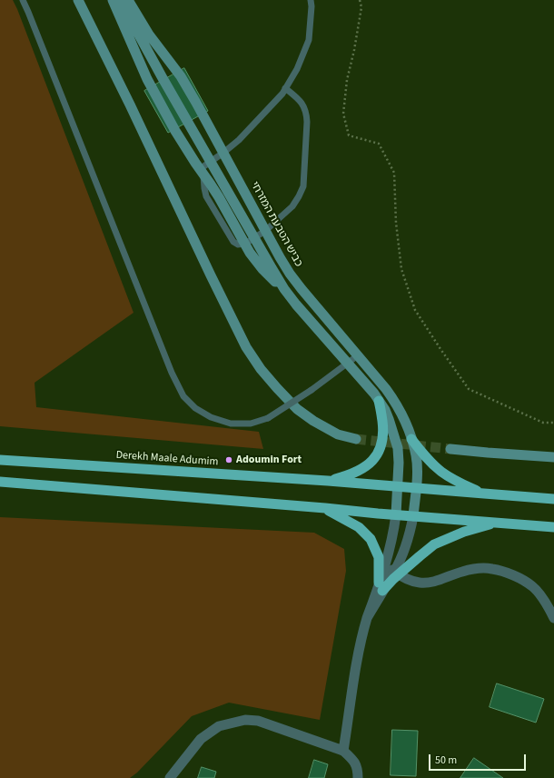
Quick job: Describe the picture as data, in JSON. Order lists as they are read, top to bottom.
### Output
{
  "streets": {
    "highway": ["Derekh Maale Adumim"],
    "main road": ["כביש הטבעת המזרחי"]
  },
  "crossings": [
    ["כביש הטבעת המזרחי", "Derekh Maale Adumim"]
  ],
  "places": ["Adoumin Fort"],
  "scale_bar": "50 m"
}
